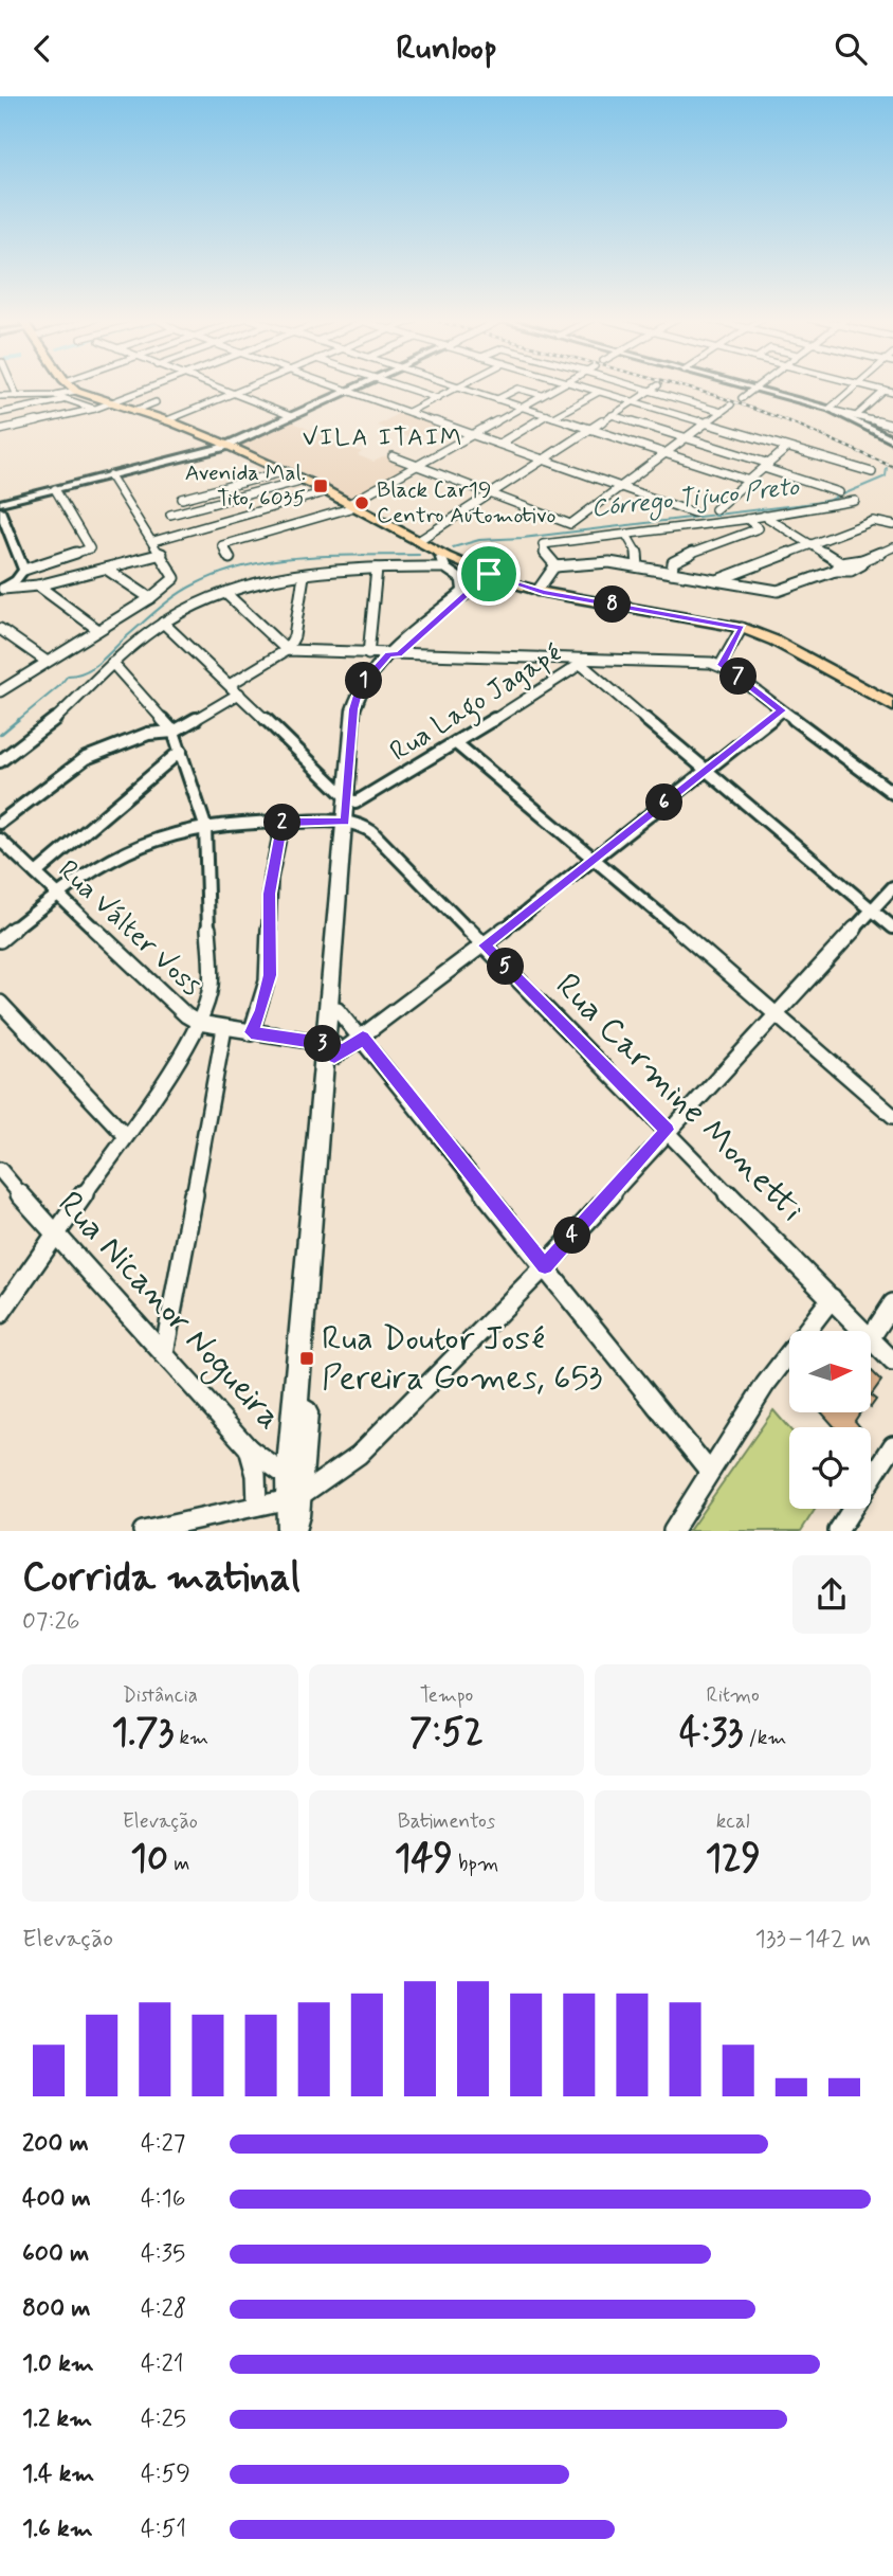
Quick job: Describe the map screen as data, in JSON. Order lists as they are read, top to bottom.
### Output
{
  "streets": {
    "street": [
      "Rua Lago Jagapé",
      "Rua Válter Voss",
      "Rua Carmine Monetti",
      "Rua Nicanor Nogueira"
    ]
  },
  "crossings": [
    ["Rua Lago Jagapé", "Rua Carmine Monetti"]
  ],
  "districts": ["VILA ITAIM"],
  "water": ["Córrego Tijuco Preto"],
  "places": {
    "transit": ["Avenida Mal. Tito, 6035", "Rua Doutor José Pereira Gomes, 653"],
    "other": ["Black Car19 Centro Automotivo"]
  },
  "north": "right",
  "page": {
    "header": "Runloop",
    "pins": [
      "8",
      "7",
      "1",
      "6",
      "2",
      "5",
      "3",
      "4"
    ],
    "heading": ["Corrida matinal", "07:26"],
    "stats": [
      ["Distância", "1.73 km"],
      ["Tempo", "7:52"],
      ["Ritmo", "4:33 /km"],
      ["Elevação", "10 m"],
      ["Batimentos", "149 bpm"],
      ["kcal", "129"]
    ],
    "chart": ["Elevação", "133–142 m"],
    "list": [
      {
        "name": "200 m",
        "note": "4:27"
      },
      {
        "name": "400 m",
        "note": "4:16"
      },
      {
        "name": "600 m",
        "note": "4:35"
      },
      {
        "name": "800 m",
        "note": "4:28"
      },
      {
        "name": "1.0 km",
        "note": "4:21"
      },
      {
        "name": "1.2 km",
        "note": "4:25"
      },
      {
        "name": "1.4 km",
        "note": "4:59"
      },
      {
        "name": "1.6 km",
        "note": "4:51"
      }
    ]
  }
}
